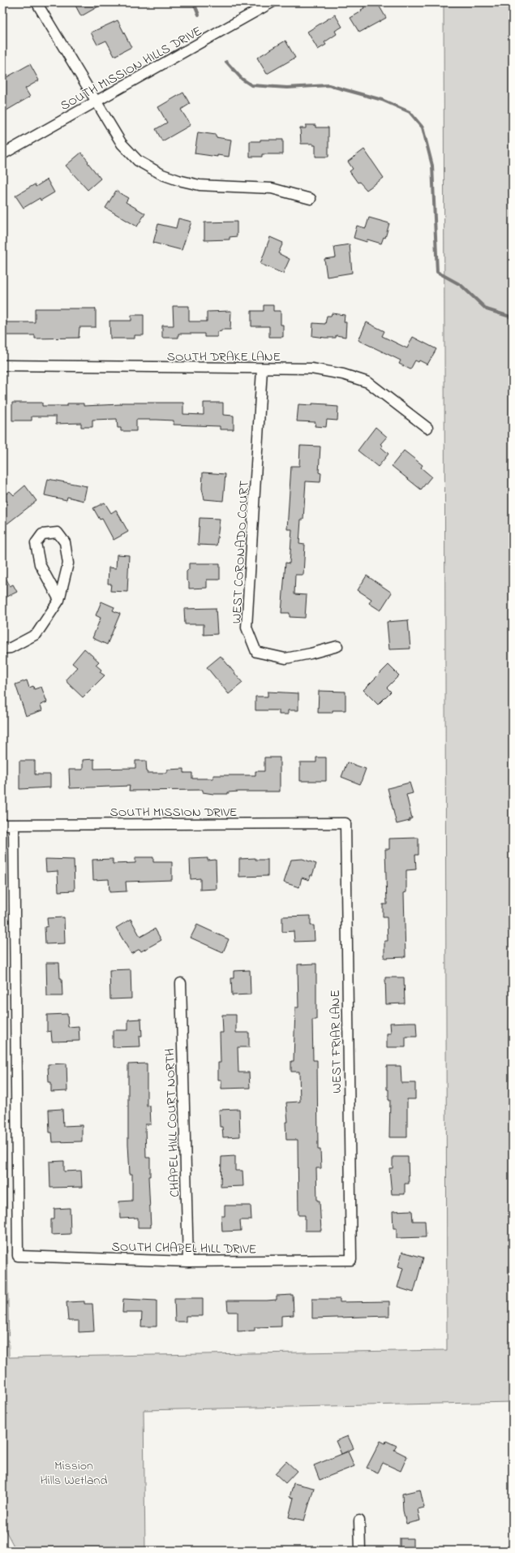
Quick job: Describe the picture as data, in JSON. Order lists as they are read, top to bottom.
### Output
{
  "streets": {
    "street": [
      "SOUTH MISSION HILLS DRIVE",
      "SOUTH DRAKE LANE",
      "WEST CORONADO COURT",
      "SOUTH MISSION DRIVE",
      "WEST FRIAR LANE",
      "CHAPEL HILL COURT NORTH",
      "SOUTH CHAPEL HILL DRIVE"
    ]
  },
  "crossings": [
    ["SOUTH DRAKE LANE", "WEST CORONADO COURT"],
    ["SOUTH MISSION DRIVE", "WEST FRIAR LANE"],
    ["SOUTH MISSION DRIVE", "SOUTH CHAPEL HILL DRIVE"],
    ["WEST FRIAR LANE", "SOUTH CHAPEL HILL DRIVE"],
    ["CHAPEL HILL COURT NORTH", "SOUTH CHAPEL HILL DRIVE"]
  ],
  "parks": ["Mission Hills Wetland"]
}
